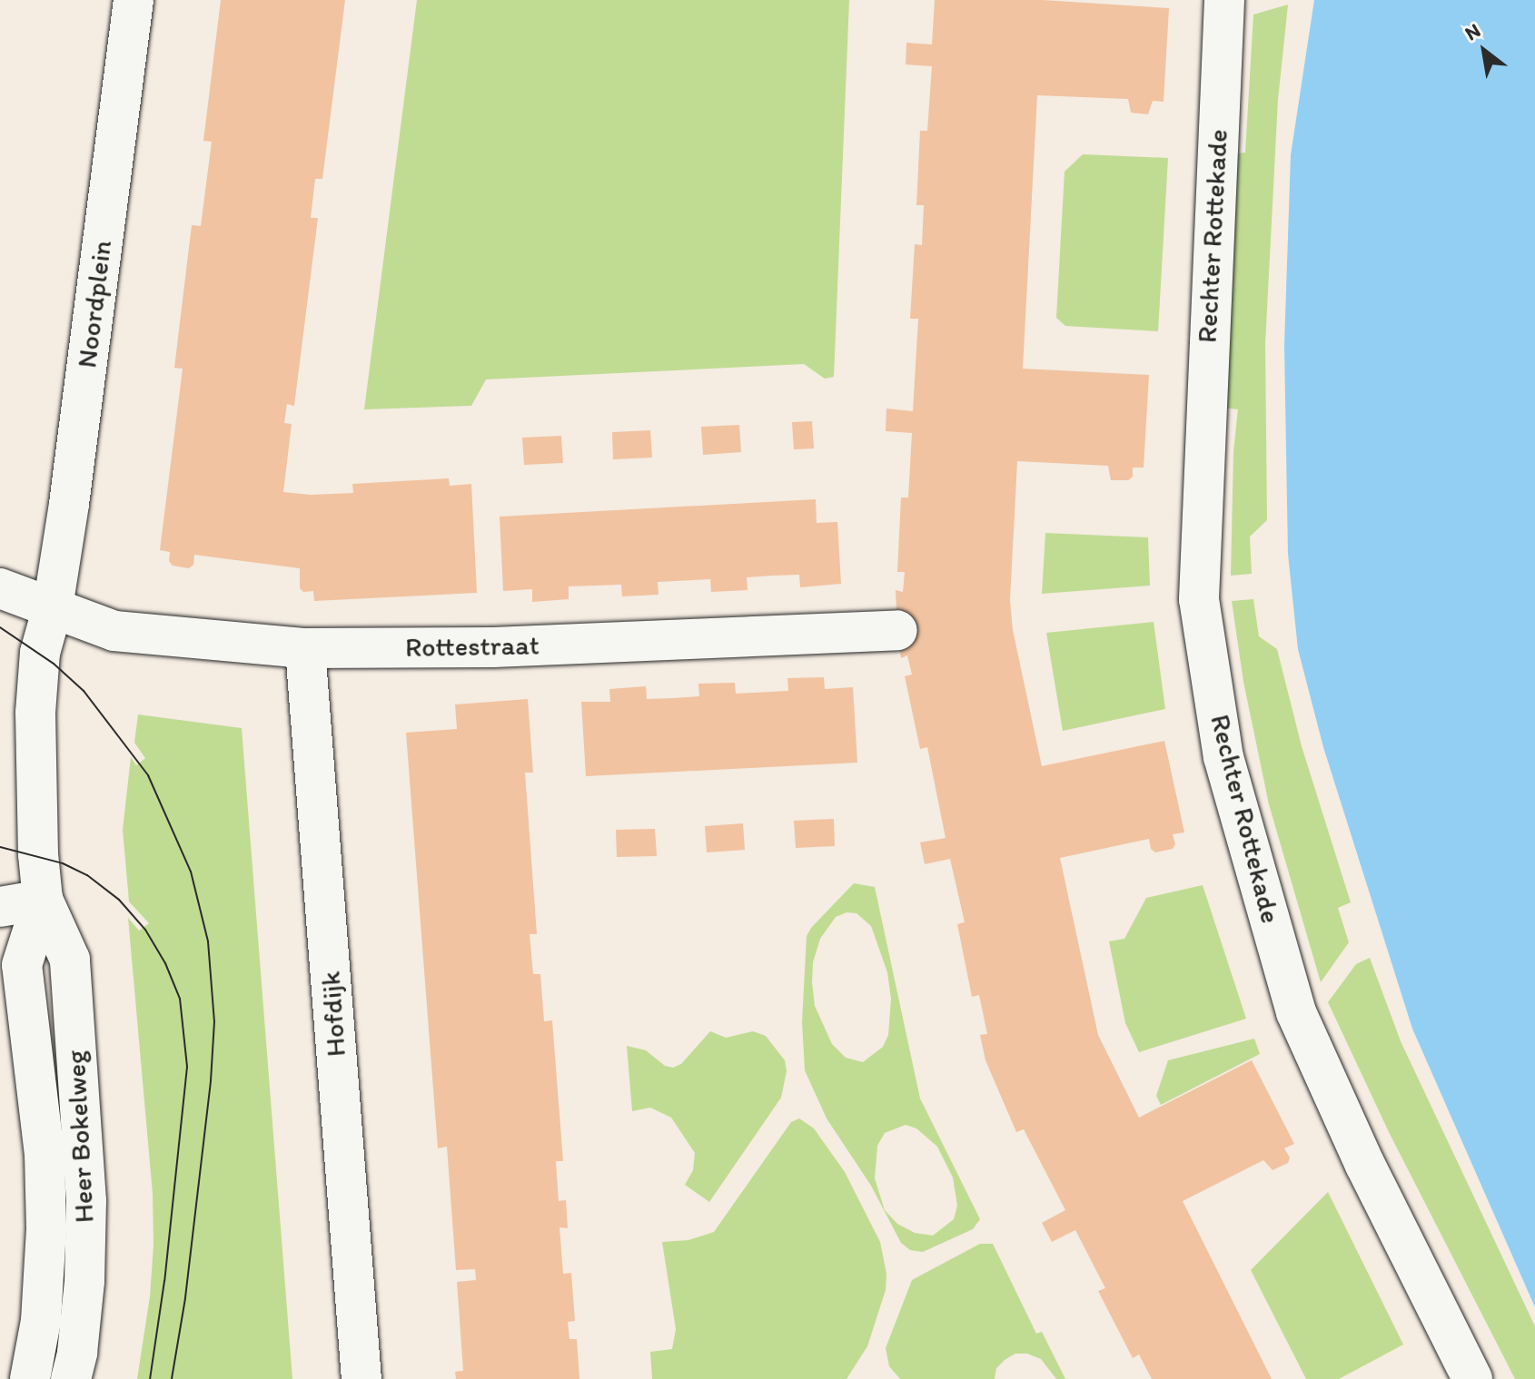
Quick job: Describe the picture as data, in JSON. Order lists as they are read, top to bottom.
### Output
{
  "streets": {
    "street": [
      "Rechter Rottekade",
      "Noordplein",
      "Rottestraat",
      "Hofdijk",
      "Heer Bokelweg"
    ]
  },
  "crossings": [
    ["Noordplein", "Rottestraat"],
    ["Noordplein", "Heer Bokelweg"],
    ["Rottestraat", "Hofdijk"],
    ["Rottestraat", "Heer Bokelweg"]
  ],
  "north": "top left"
}
